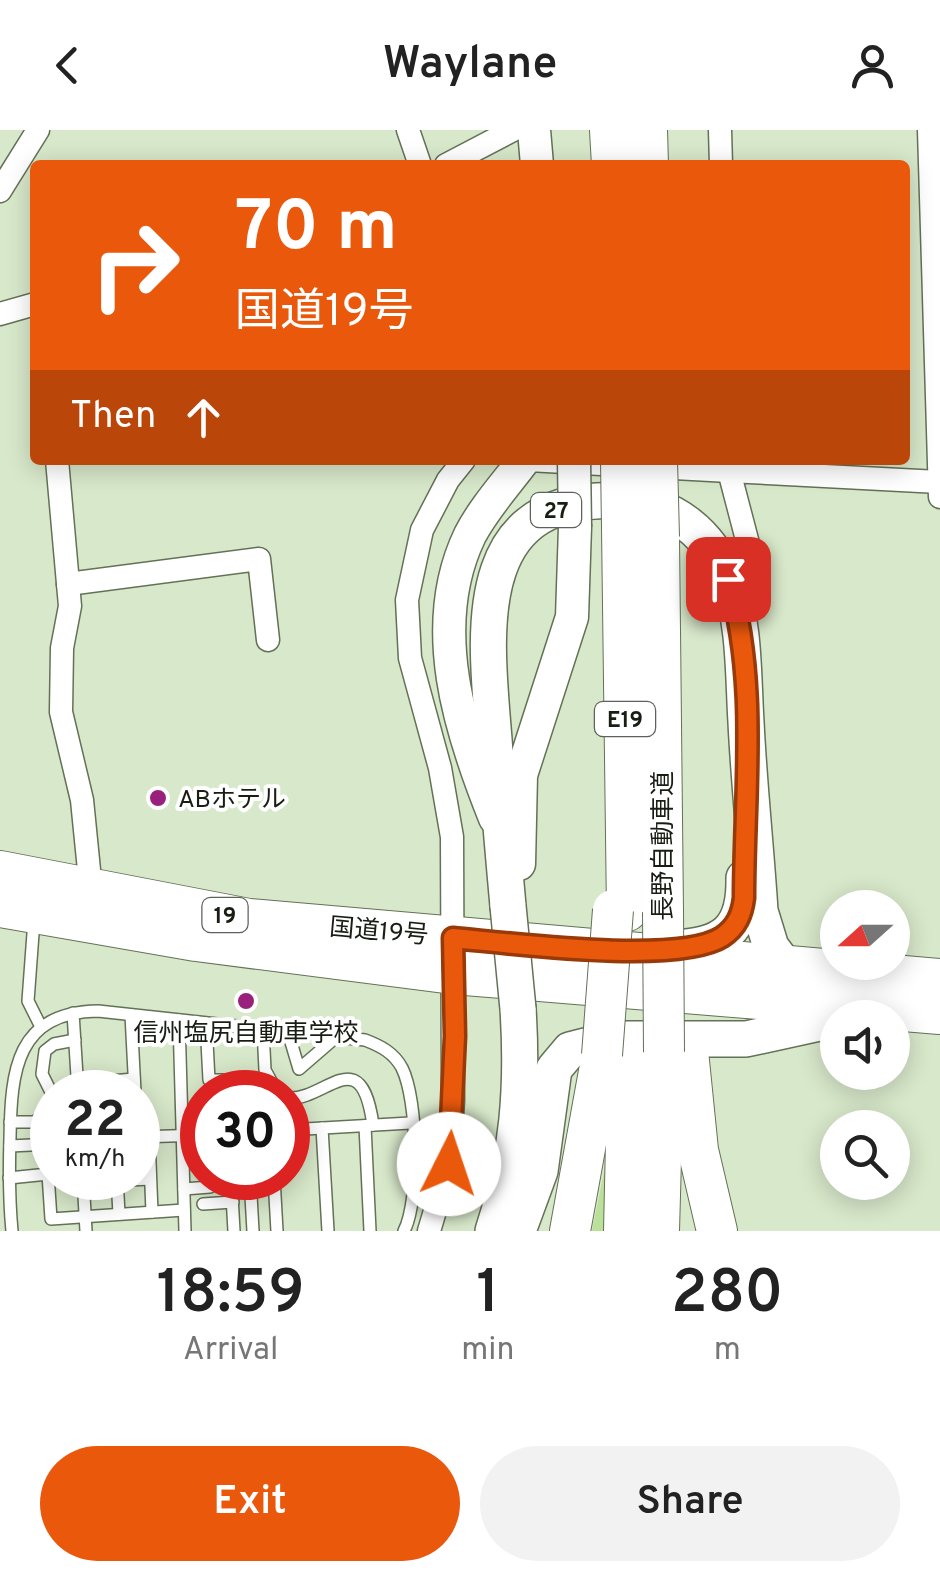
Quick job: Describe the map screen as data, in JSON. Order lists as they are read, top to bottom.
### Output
{
  "streets": {
    "highway": [
      "E19",
      "長野自動車道",
      "19",
      "国道19号"
    ],
    "main road": ["27"]
  },
  "crossings": [
    ["27", "国道19号"]
  ],
  "places": ["ABホテル", "信州塩尻自動車学校"],
  "north": "left",
  "page": {
    "header": "Waylane",
    "turn": ["70 m", "国道19号"],
    "then": "Then",
    "speed": "22 km/h",
    "limit": "30",
    "eta": [
      "18:59",
      "Arrival",
      "1",
      "min",
      "280",
      "m"
    ],
    "buttons": ["Exit", "Share"]
  }
}
